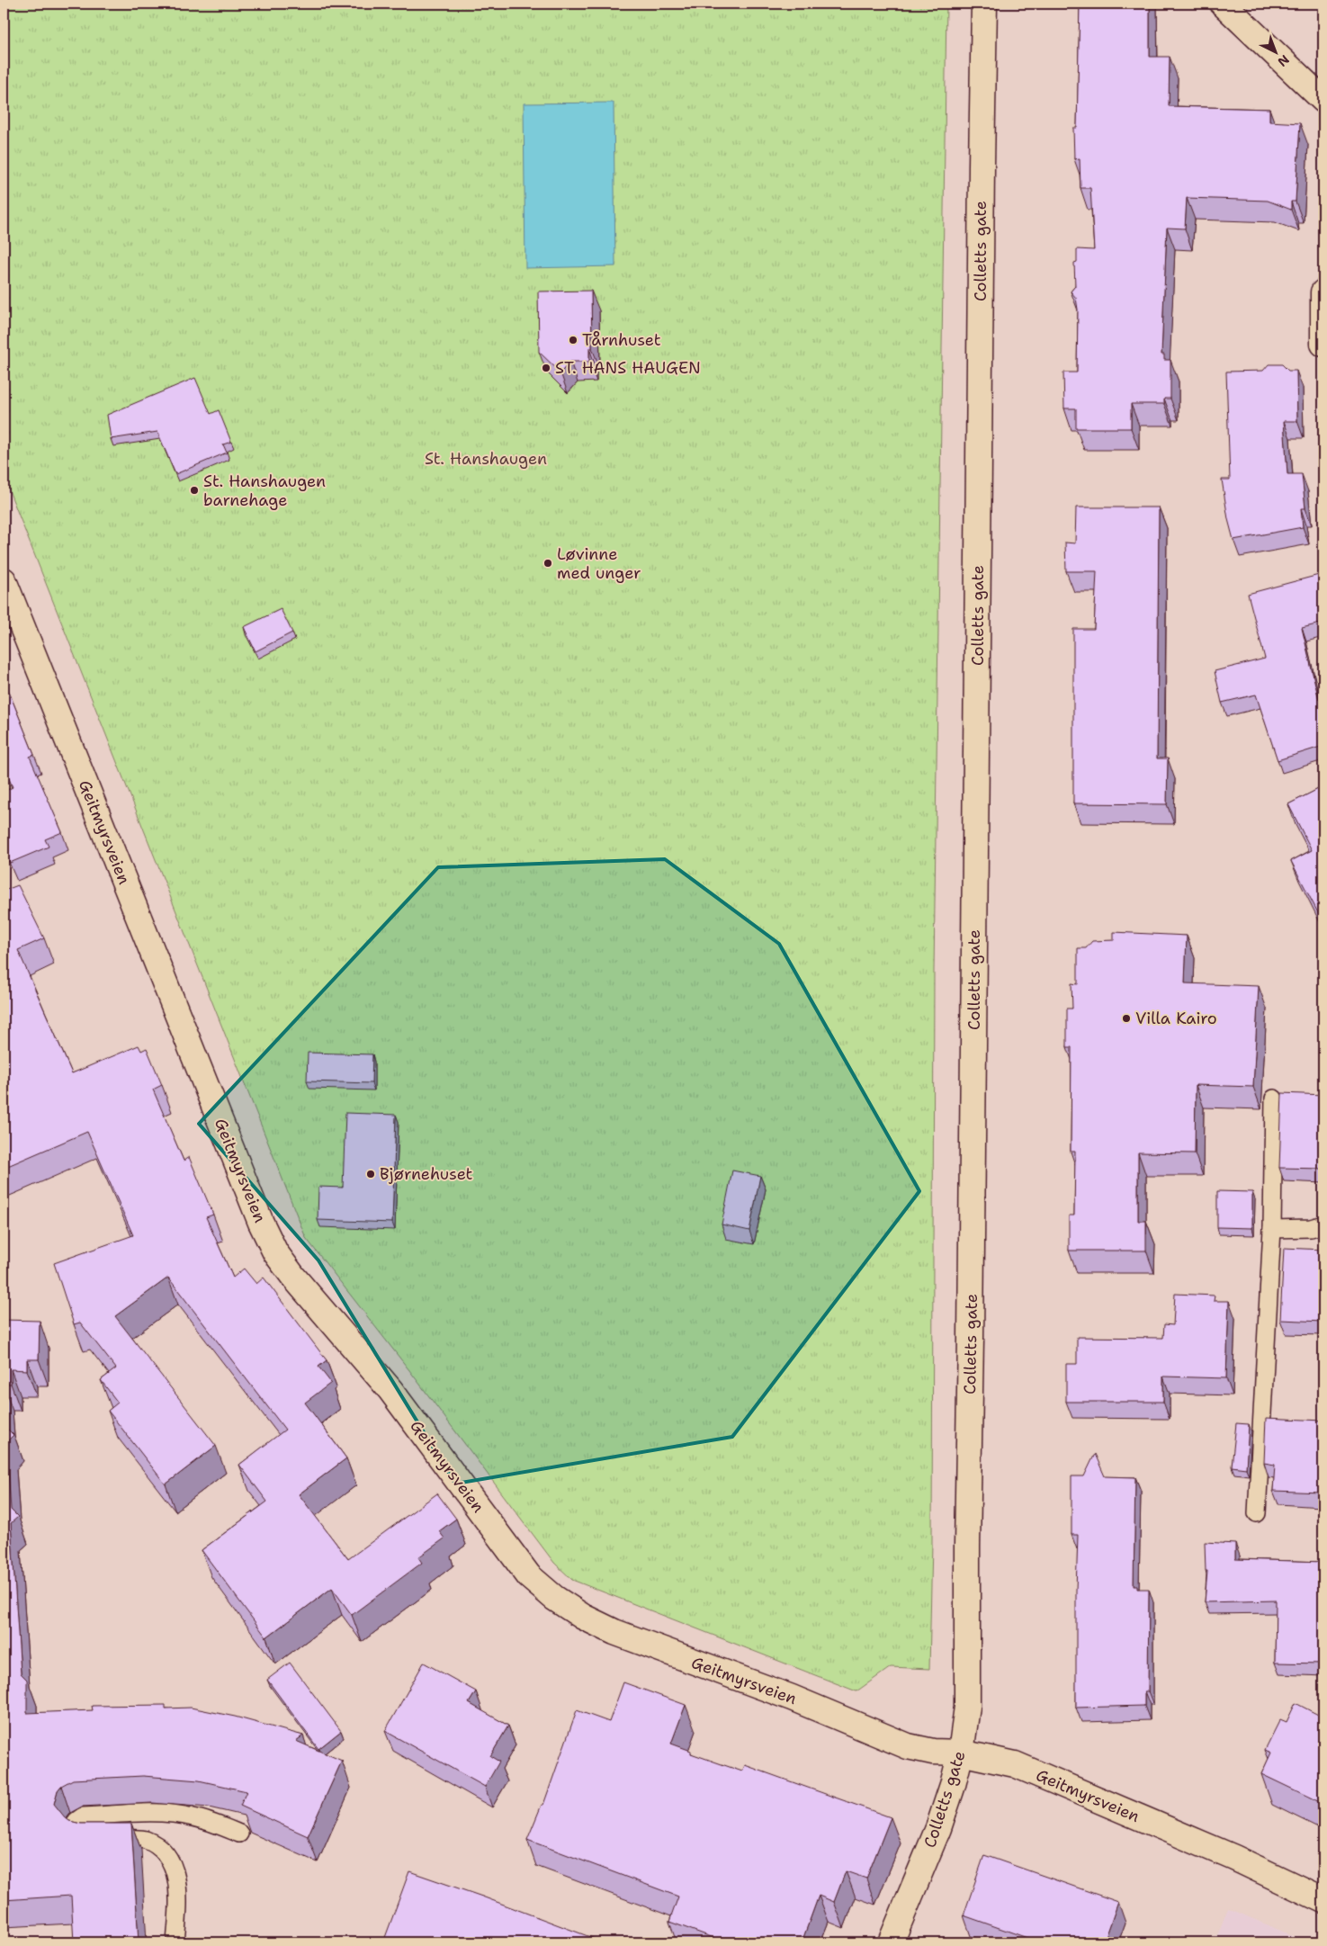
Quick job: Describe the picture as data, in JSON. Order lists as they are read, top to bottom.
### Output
{
  "streets": {
    "street": ["Colletts gate", "Geitmyrsveien"]
  },
  "crossings": [
    ["Colletts gate", "Geitmyrsveien"]
  ],
  "parks": ["St. Hanshaugen"],
  "places": [
    "Tårnhuset",
    "ST. HANS HAUGEN",
    "St. Hanshaugen barnehage",
    "Løvinne med unger",
    "Villa Kairo",
    "Bjørnehuset"
  ],
  "north": "bottom right"
}
